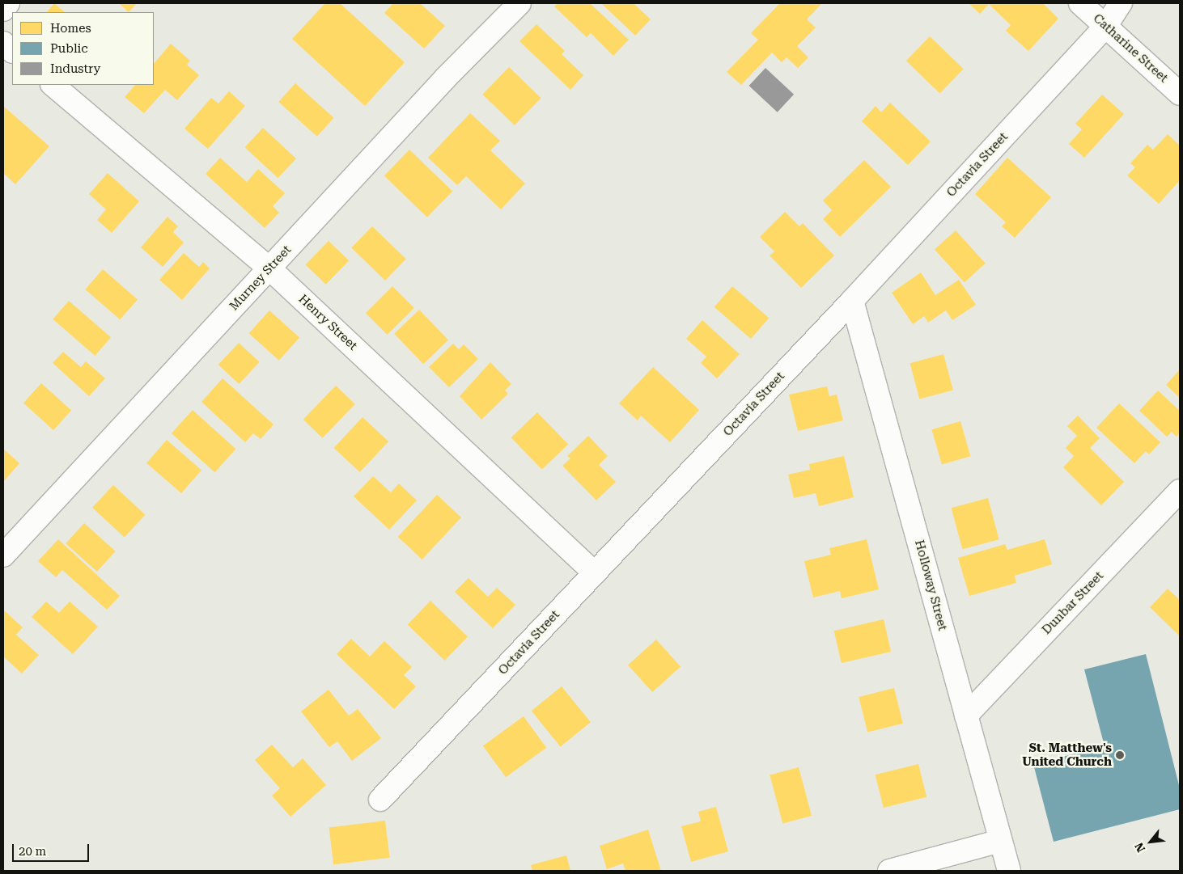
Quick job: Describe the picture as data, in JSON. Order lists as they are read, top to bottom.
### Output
{
  "streets": {
    "street": [
      "Catharine Street",
      "Octavia Street",
      "Murney Street",
      "Henry Street",
      "Holloway Street",
      "Dunbar Street"
    ]
  },
  "crossings": [
    ["Catharine Street", "Octavia Street"],
    ["Octavia Street", "Henry Street"],
    ["Octavia Street", "Holloway Street"],
    ["Murney Street", "Henry Street"],
    ["Holloway Street", "Dunbar Street"]
  ],
  "places": ["St. Matthew's United Church"],
  "legend": ["Homes", "Public", "Industry"],
  "scale_bar": "20 m",
  "north": "bottom left"
}
